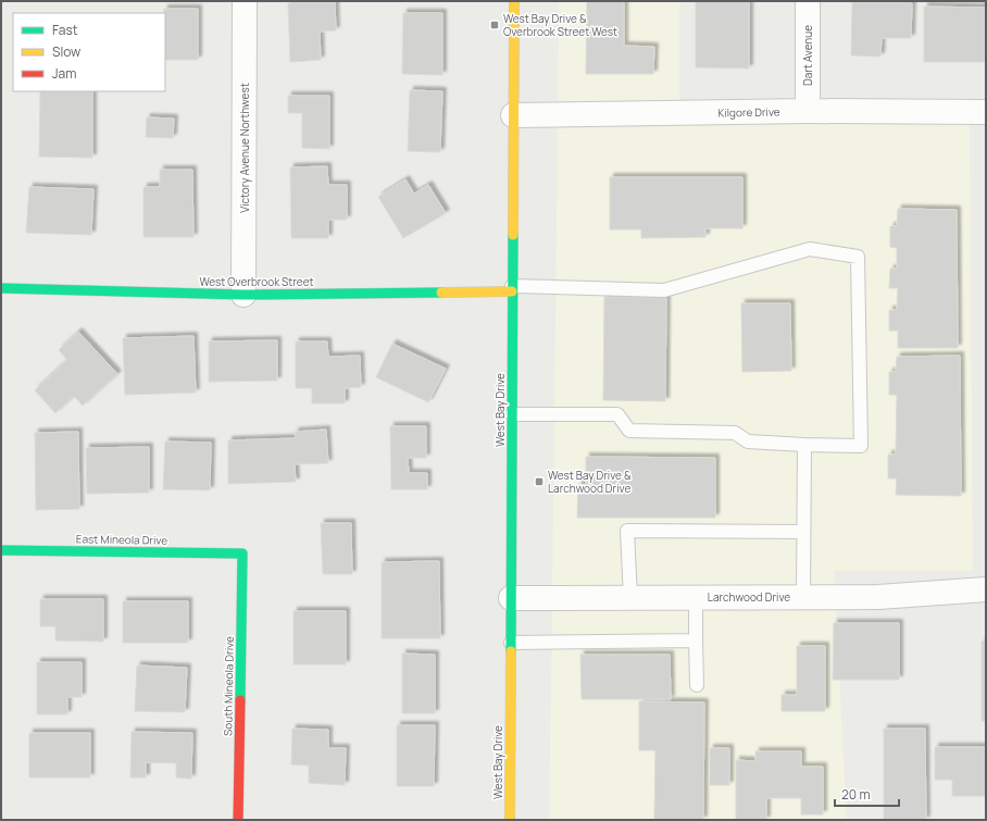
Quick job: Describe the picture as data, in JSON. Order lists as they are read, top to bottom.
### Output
{
  "streets": {
    "street": [
      "Dart Avenue",
      "Kilgore Drive",
      "Victory Avenue Northwest",
      "West Overbrook Street",
      "West Bay Drive",
      "East Mineola Drive",
      "Larchwood Drive",
      "South Mineola Drive"
    ]
  },
  "crossings": [
    ["Dart Avenue", "Kilgore Drive"],
    ["Kilgore Drive", "West Bay Drive"],
    ["Victory Avenue Northwest", "West Overbrook Street"],
    ["West Overbrook Street", "West Bay Drive"],
    ["West Bay Drive", "Larchwood Drive"],
    ["East Mineola Drive", "South Mineola Drive"]
  ],
  "places": {
    "transit": ["West Bay Drive & Overbrook Street West", "West Bay Drive & Larchwood Drive"]
  },
  "legend": ["Fast", "Slow", "Jam"],
  "scale_bar": "20 m"
}
